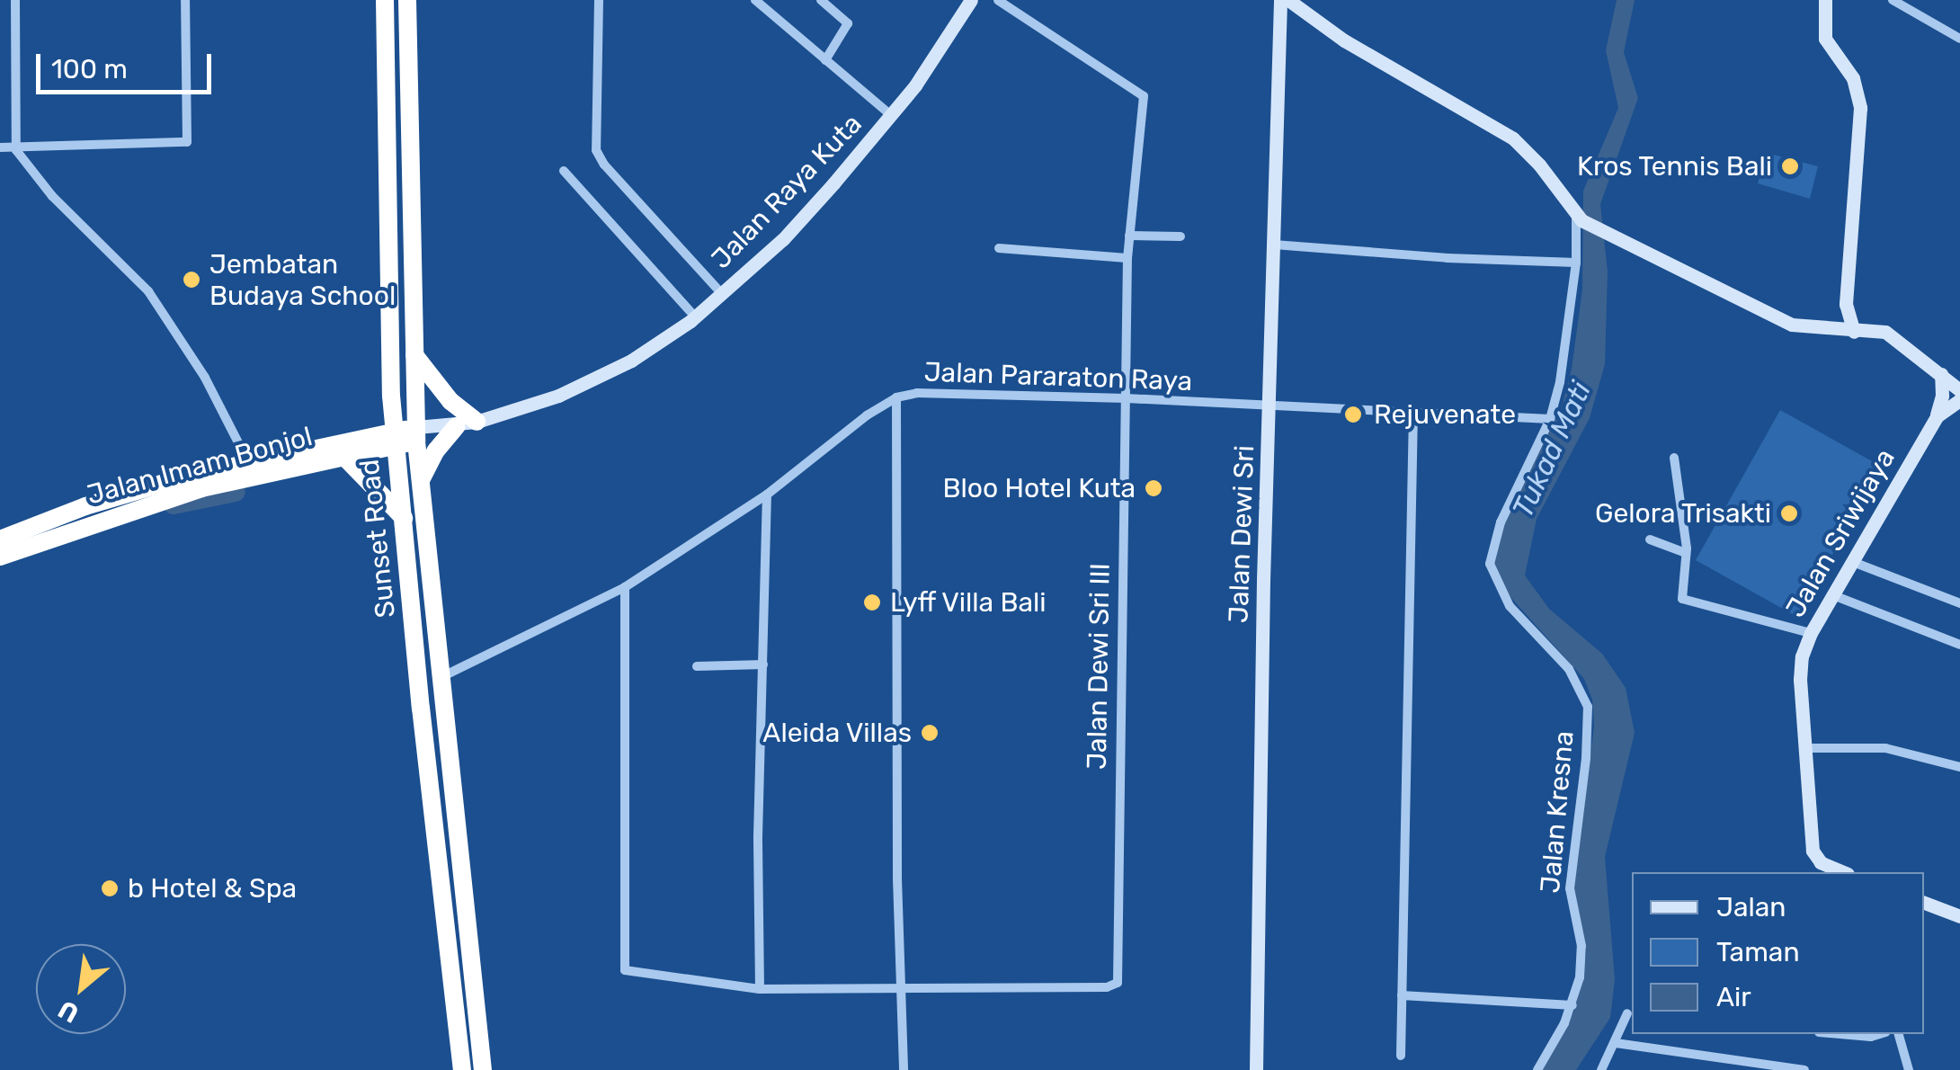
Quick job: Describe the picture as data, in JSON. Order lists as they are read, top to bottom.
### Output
{
  "streets": {
    "highway": ["Jalan Imam Bonjol", "Sunset Road"],
    "street": [
      "Jalan Raya Kuta",
      "Jalan Pararaton Raya",
      "Jalan Sriwijaya",
      "Jalan Dewi Sri",
      "Jalan Dewi Sri III",
      "Jalan Kresna"
    ]
  },
  "crossings": [
    ["Jalan Raya Kuta", "Jalan Imam Bonjol"],
    ["Jalan Raya Kuta", "Sunset Road"],
    ["Jalan Pararaton Raya", "Jalan Dewi Sri"],
    ["Jalan Pararaton Raya", "Sunset Road"],
    ["Jalan Pararaton Raya", "Jalan Dewi Sri III"],
    ["Jalan Pararaton Raya", "Jalan Kresna"],
    ["Jalan Imam Bonjol", "Sunset Road"]
  ],
  "water": ["Tukad Mati"],
  "places": [
    "Kros Tennis Bali",
    "Jembatan Budaya School",
    "Rejuvenate",
    "Bloo Hotel Kuta",
    "Gelora Trisakti",
    "Lyff Villa Bali",
    "Aleida Villas",
    "b Hotel & Spa"
  ],
  "legend": ["Jalan", "Taman", "Air"],
  "scale_bar": "100 m",
  "north": "bottom left"
}
